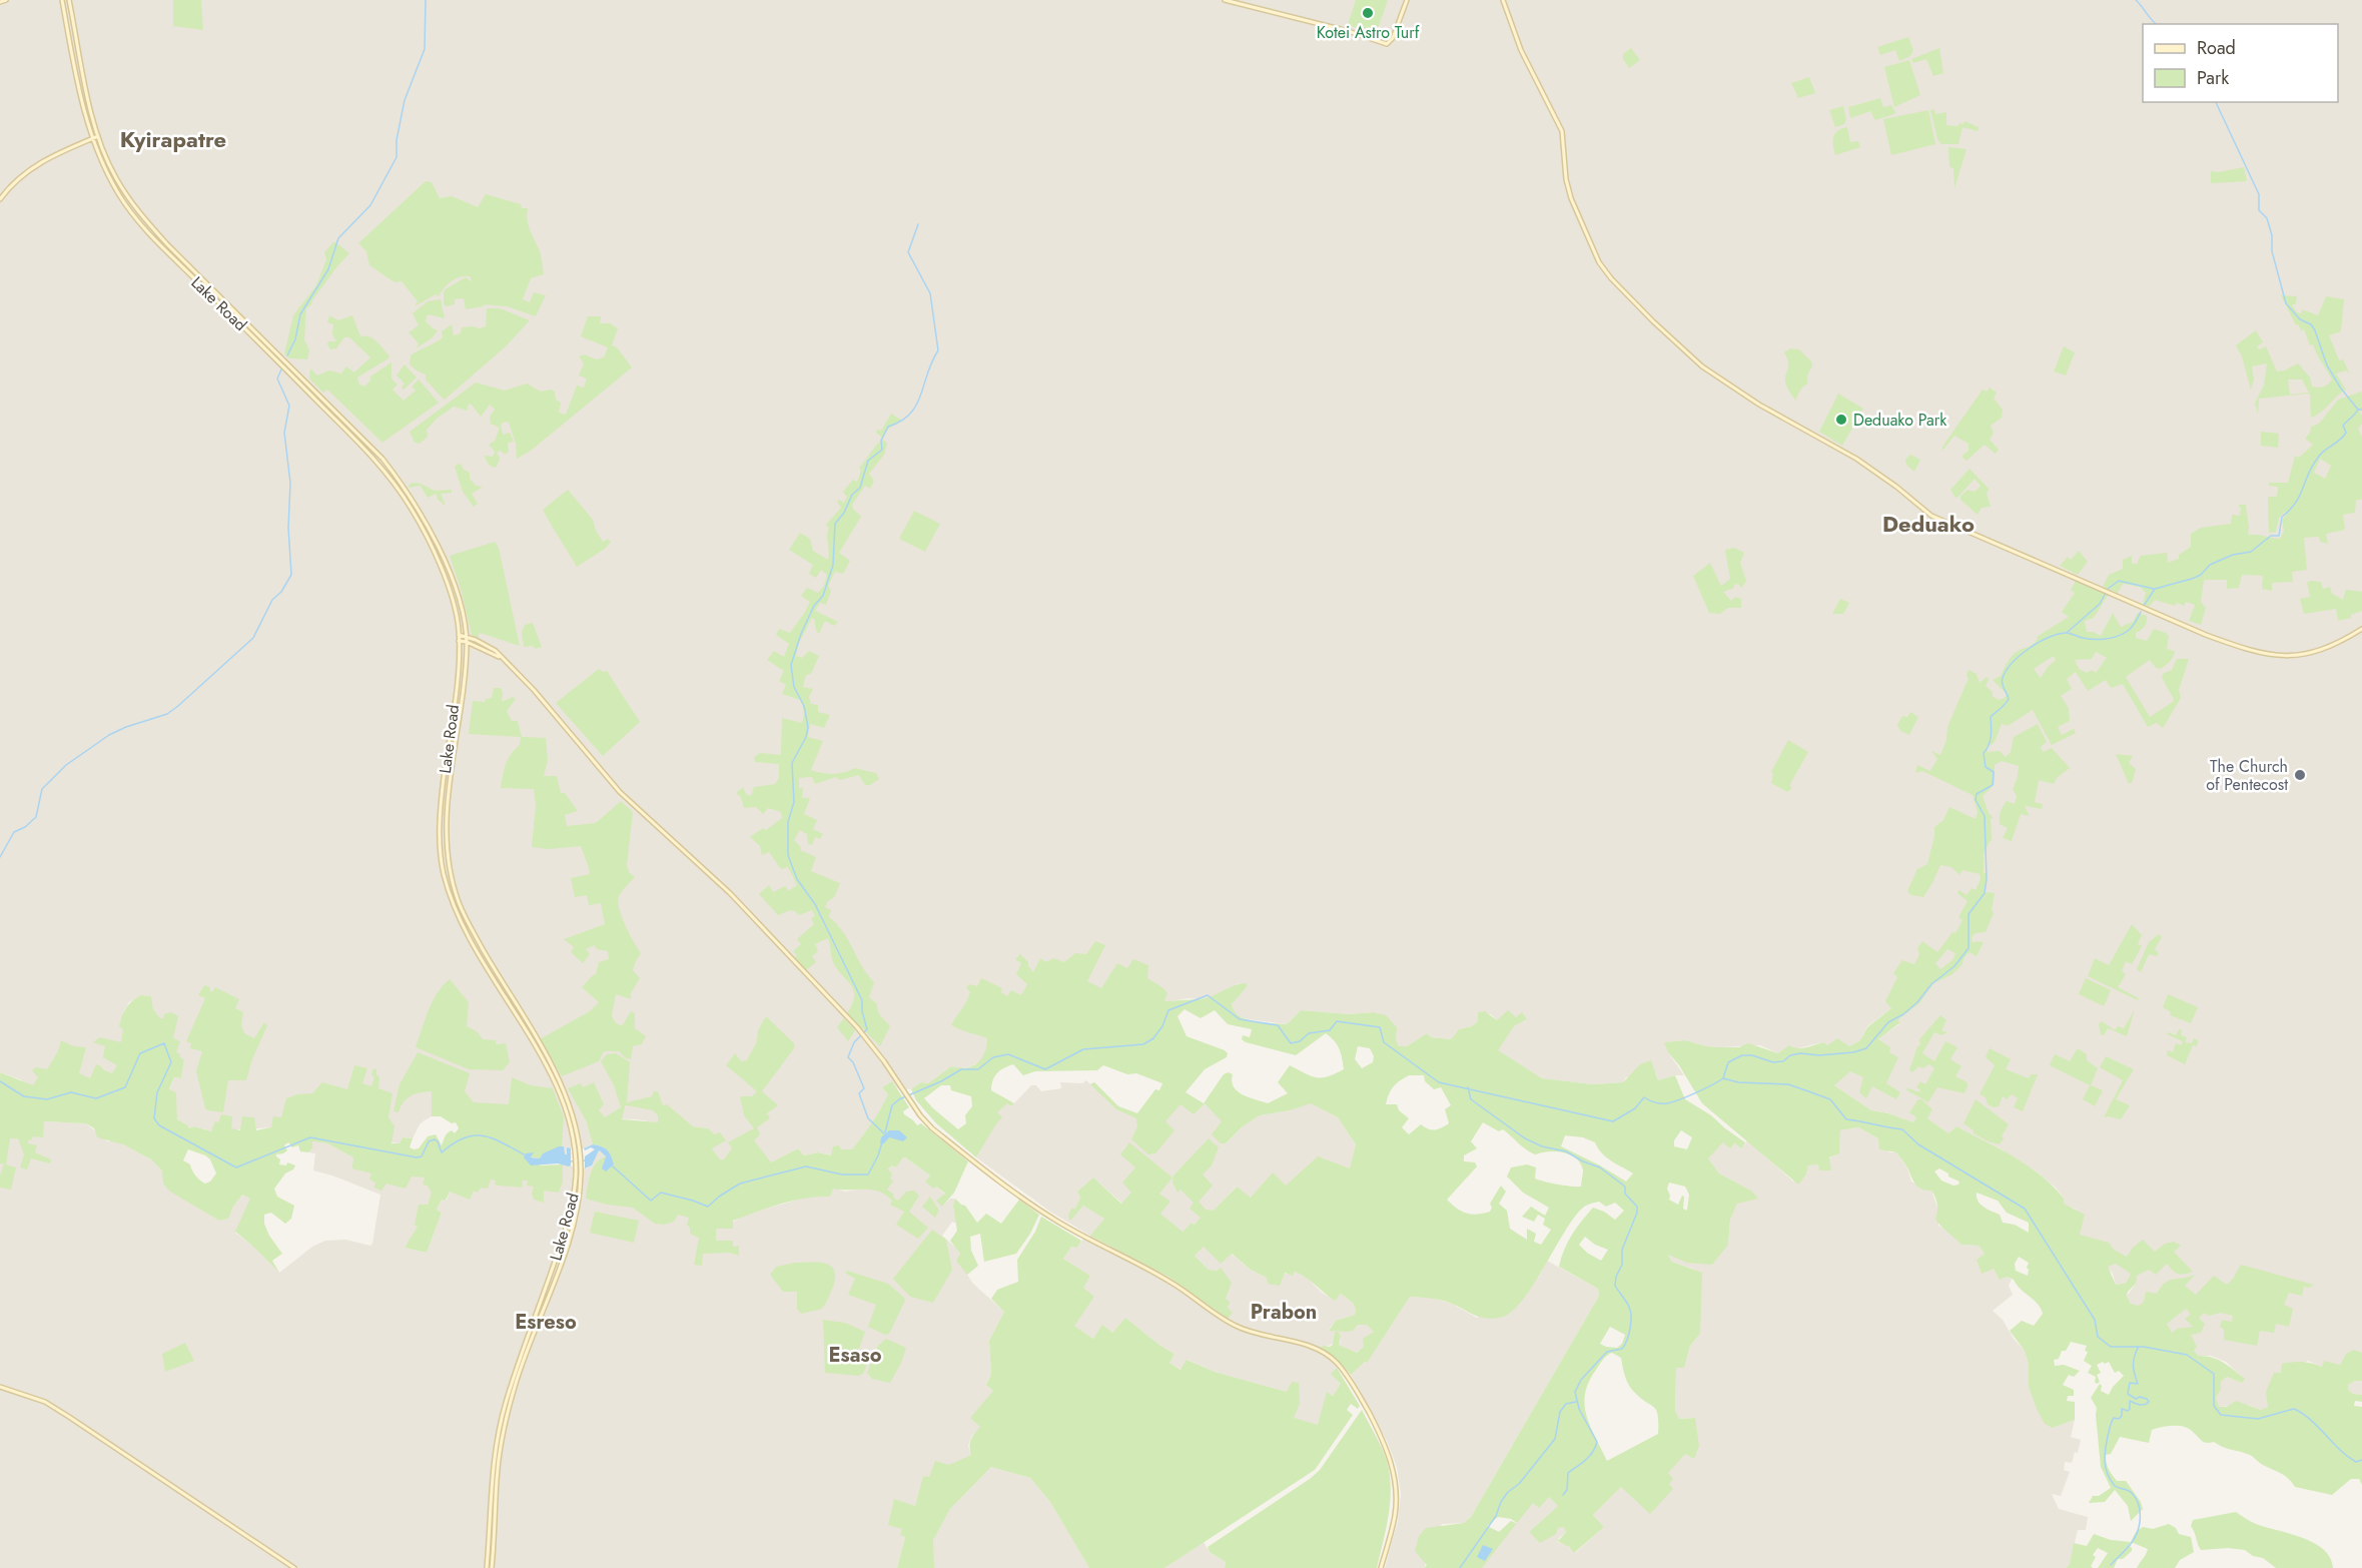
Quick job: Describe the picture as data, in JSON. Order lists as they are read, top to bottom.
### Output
{
  "streets": {
    "main road": ["Lake Road"]
  },
  "districts": [
    "Kyirapatre",
    "Deduako",
    "Prabon",
    "Esreso",
    "Esaso"
  ],
  "places": ["Kotei Astro Turf", "Deduako Park", "The Church of Pentecost"],
  "legend": ["Road", "Park"]
}
